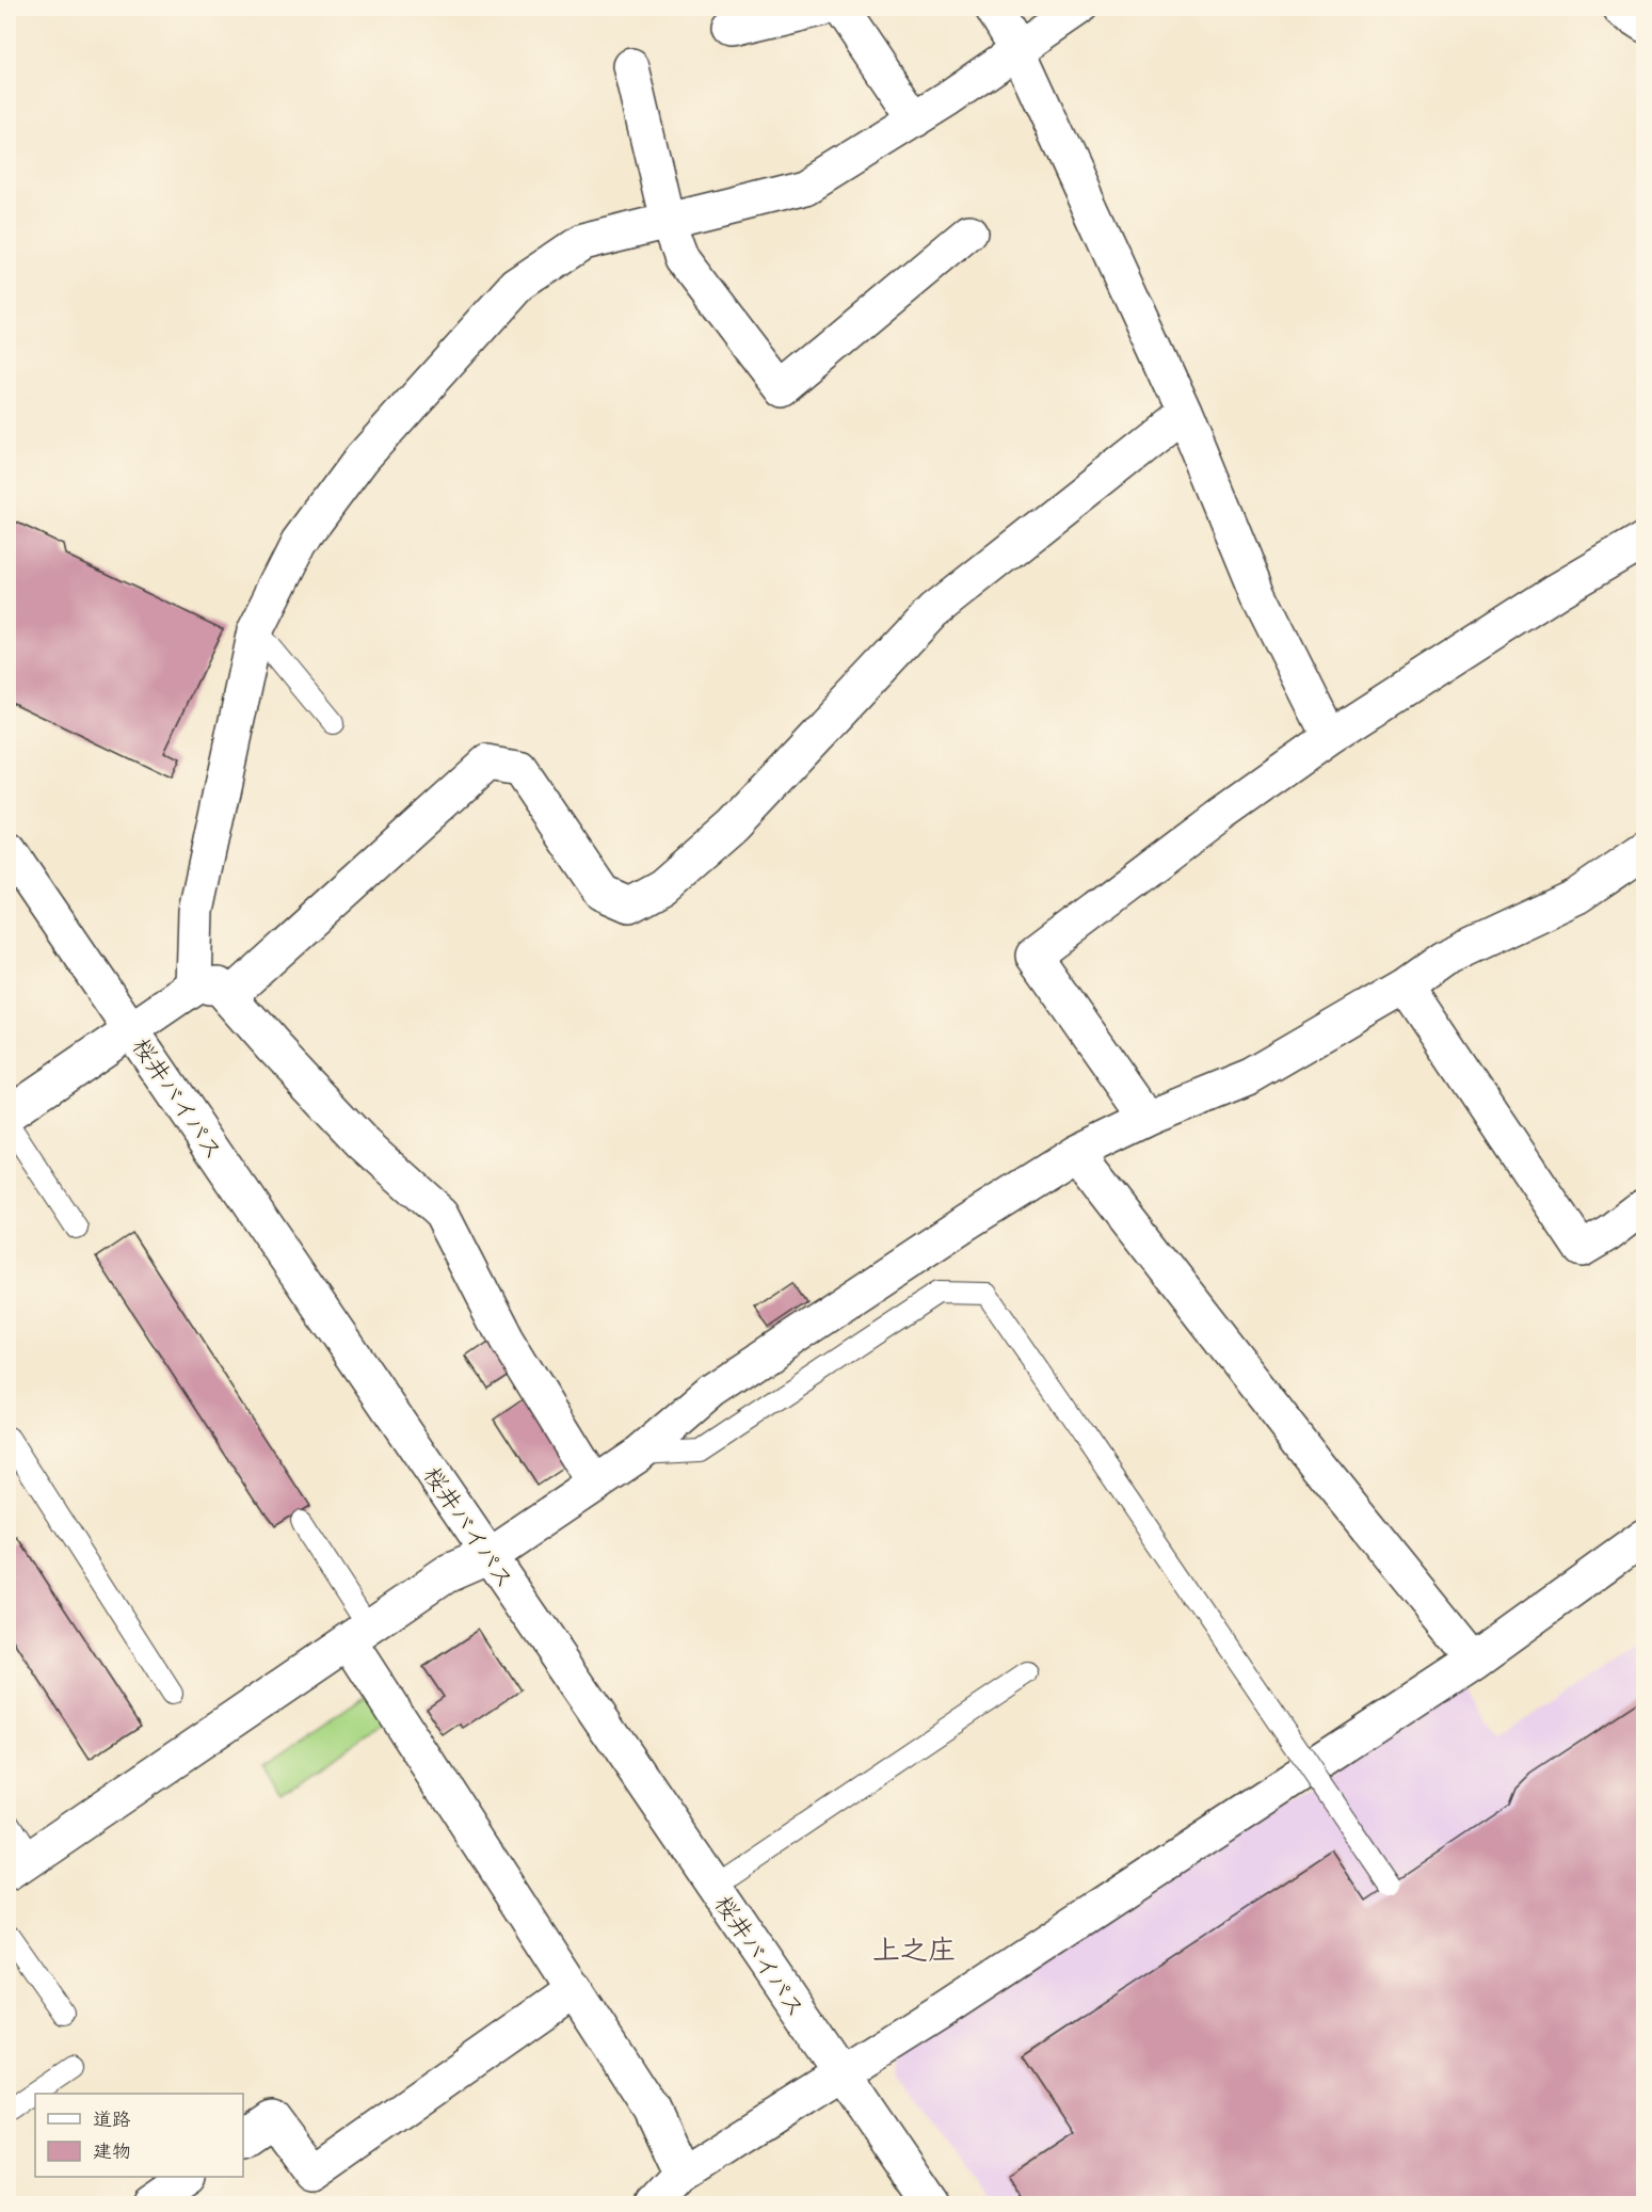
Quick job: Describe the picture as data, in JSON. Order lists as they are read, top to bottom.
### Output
{
  "streets": {
    "main road": ["桜井バイパス"]
  },
  "districts": ["上之庄"],
  "legend": ["道路", "建物"]
}
